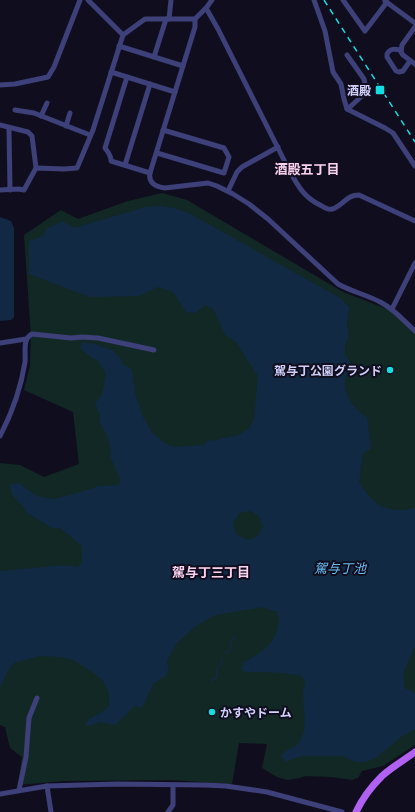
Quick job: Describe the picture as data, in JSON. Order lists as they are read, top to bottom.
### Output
{
  "districts": ["酒殿五丁目", "駕与丁三丁目"],
  "water": ["駕与丁池"],
  "places": {
    "transit": ["酒殿"],
    "other": ["駕与丁公園グランド", "かすやドーム"]
  }
}
